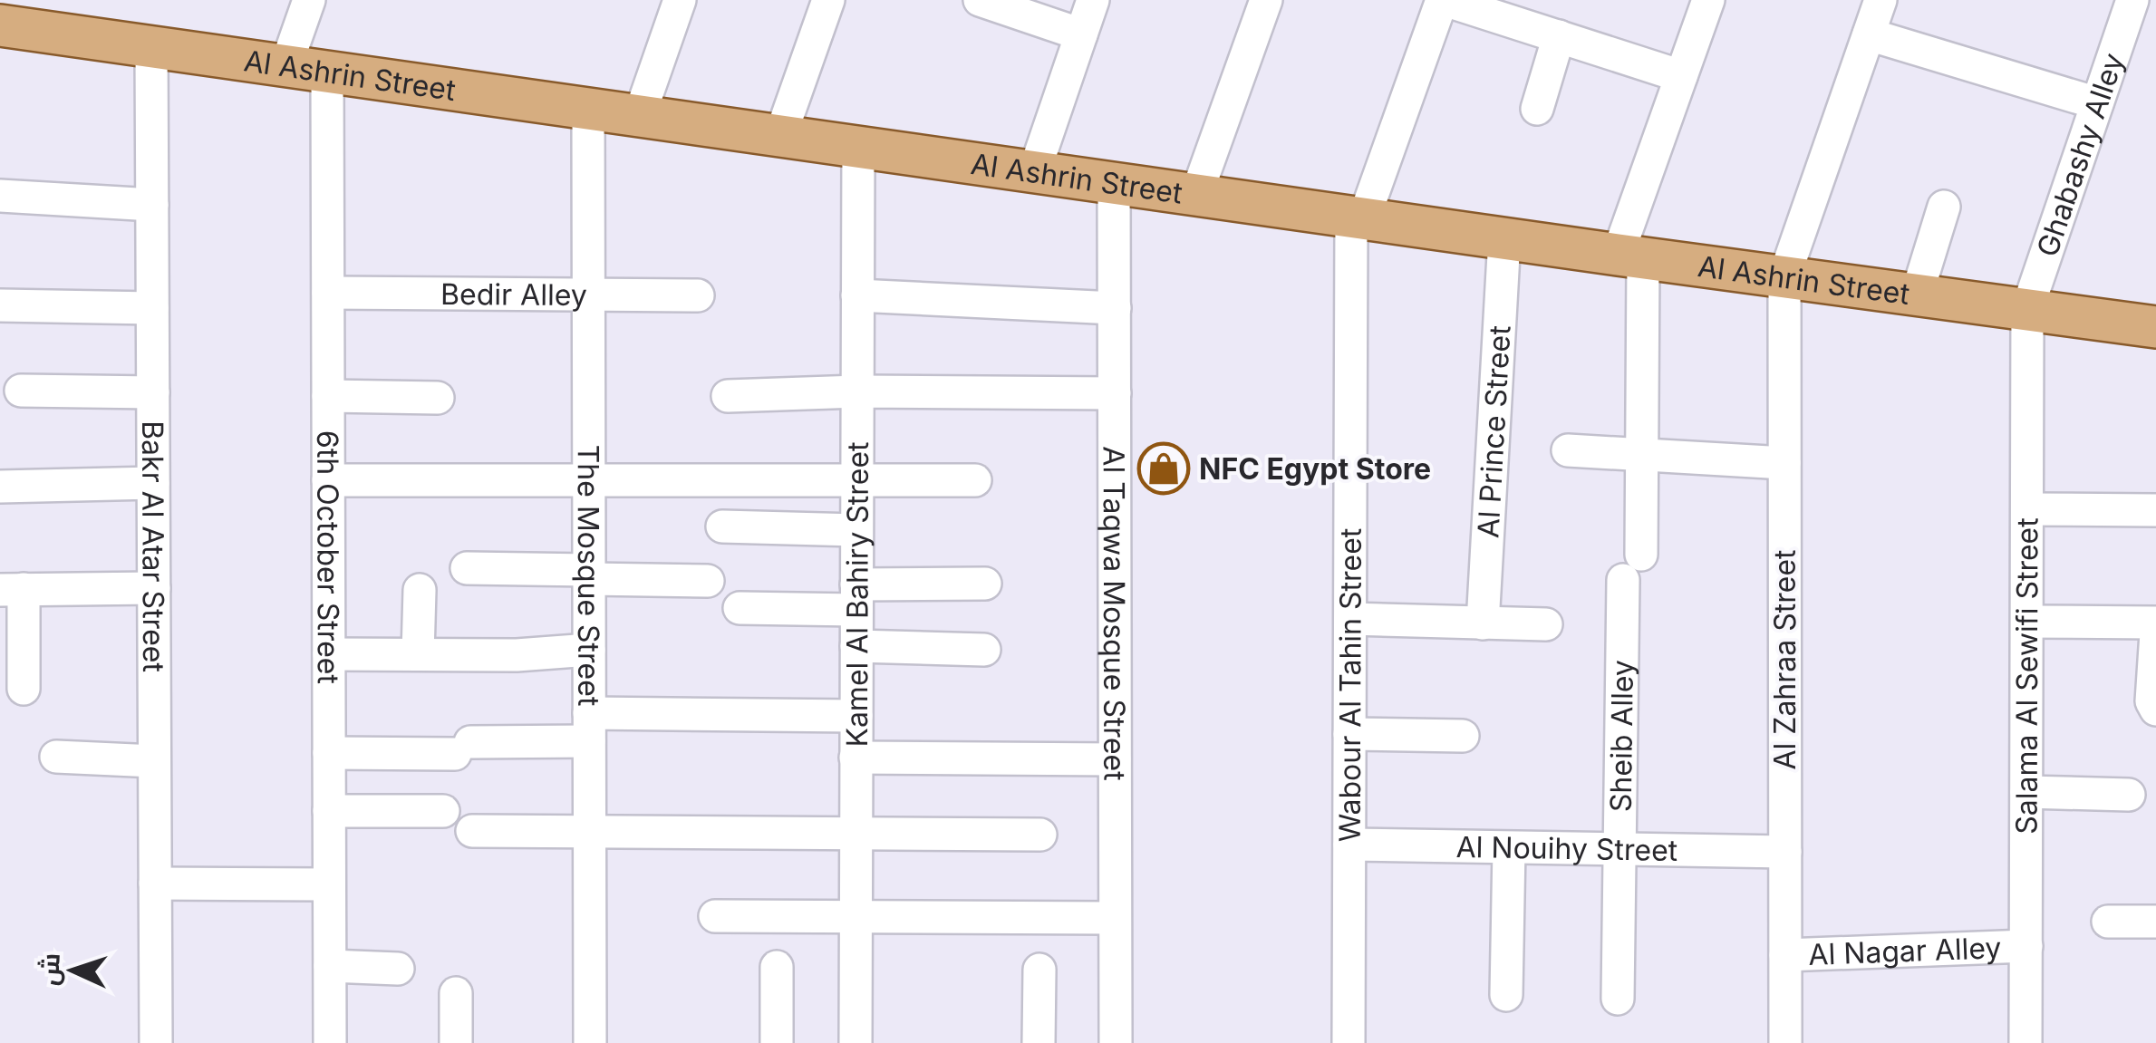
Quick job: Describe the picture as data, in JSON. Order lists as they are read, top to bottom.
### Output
{
  "streets": {
    "main road": ["Al Ashrin Street"],
    "street": [
      "Ghabashy Alley",
      "Bedir Alley",
      "Al Prince Street",
      "Bakr Al Atar Street",
      "6th October Street",
      "The Mosque Street",
      "Kamel Al Bahiry Street",
      "Al Taqwa Mosque Street",
      "Al Zahraa Street",
      "Salama Al Sewifi Street",
      "Wabour Al Tahin Street",
      "Sheib Alley",
      "Al Nouihy Street",
      "Al Nagar Alley"
    ]
  },
  "crossings": [
    ["Al Ashrin Street", "Ghabashy Alley"],
    ["Al Ashrin Street", "Al Prince Street"],
    ["Al Ashrin Street", "Bakr Al Atar Street"],
    ["Al Ashrin Street", "6th October Street"],
    ["Al Ashrin Street", "The Mosque Street"],
    ["Al Ashrin Street", "Kamel Al Bahiry Street"],
    ["Al Ashrin Street", "Al Taqwa Mosque Street"],
    ["Al Ashrin Street", "Al Zahraa Street"],
    ["Al Ashrin Street", "Salama Al Sewifi Street"],
    ["Al Ashrin Street", "Wabour Al Tahin Street"],
    ["Al Ashrin Street", "Sheib Alley"],
    ["Ghabashy Alley", "Salama Al Sewifi Street"],
    ["Bedir Alley", "6th October Street"],
    ["Bedir Alley", "The Mosque Street"],
    ["Al Zahraa Street", "Al Nouihy Street"],
    ["Al Zahraa Street", "Al Nagar Alley"],
    ["Salama Al Sewifi Street", "Al Nagar Alley"],
    ["Wabour Al Tahin Street", "Al Nouihy Street"],
    ["Sheib Alley", "Al Nouihy Street"]
  ],
  "places": {
    "shop": ["NFC Egypt Store"]
  },
  "north": "left"
}
